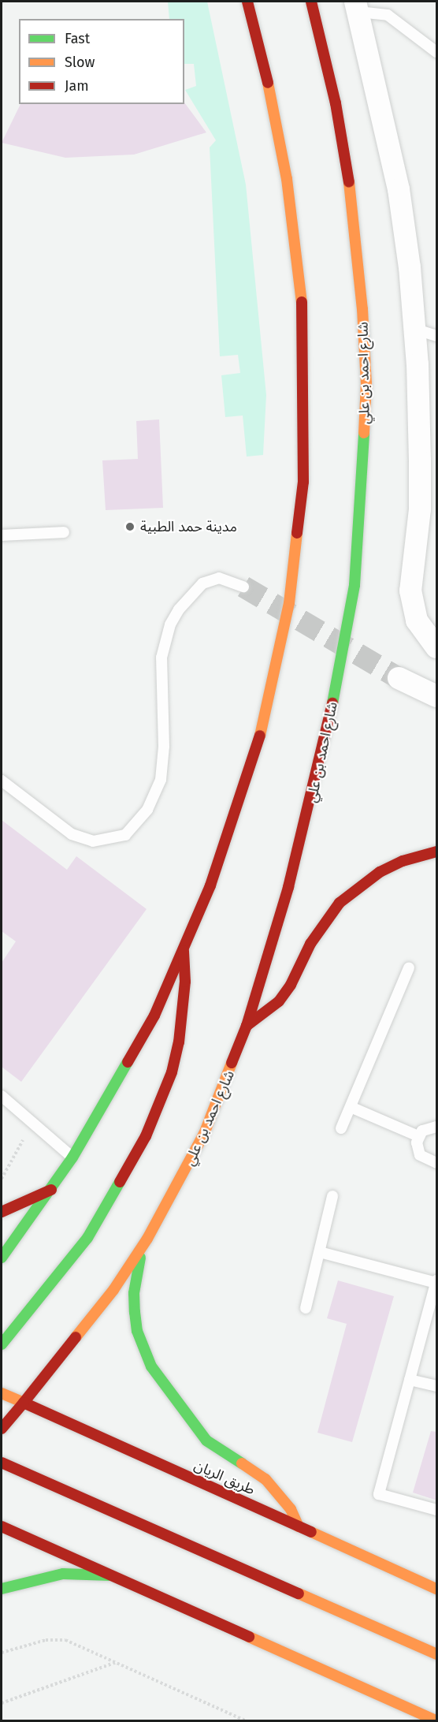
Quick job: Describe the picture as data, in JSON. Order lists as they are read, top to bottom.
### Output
{
  "streets": {
    "main road": ["شارع احمد بن علي", "طريق الريان"]
  },
  "crossings": [
    ["شارع احمد بن علي", "طريق الريان"]
  ],
  "places": ["مدينة حمد الطبية"],
  "legend": ["Fast", "Slow", "Jam"]
}
